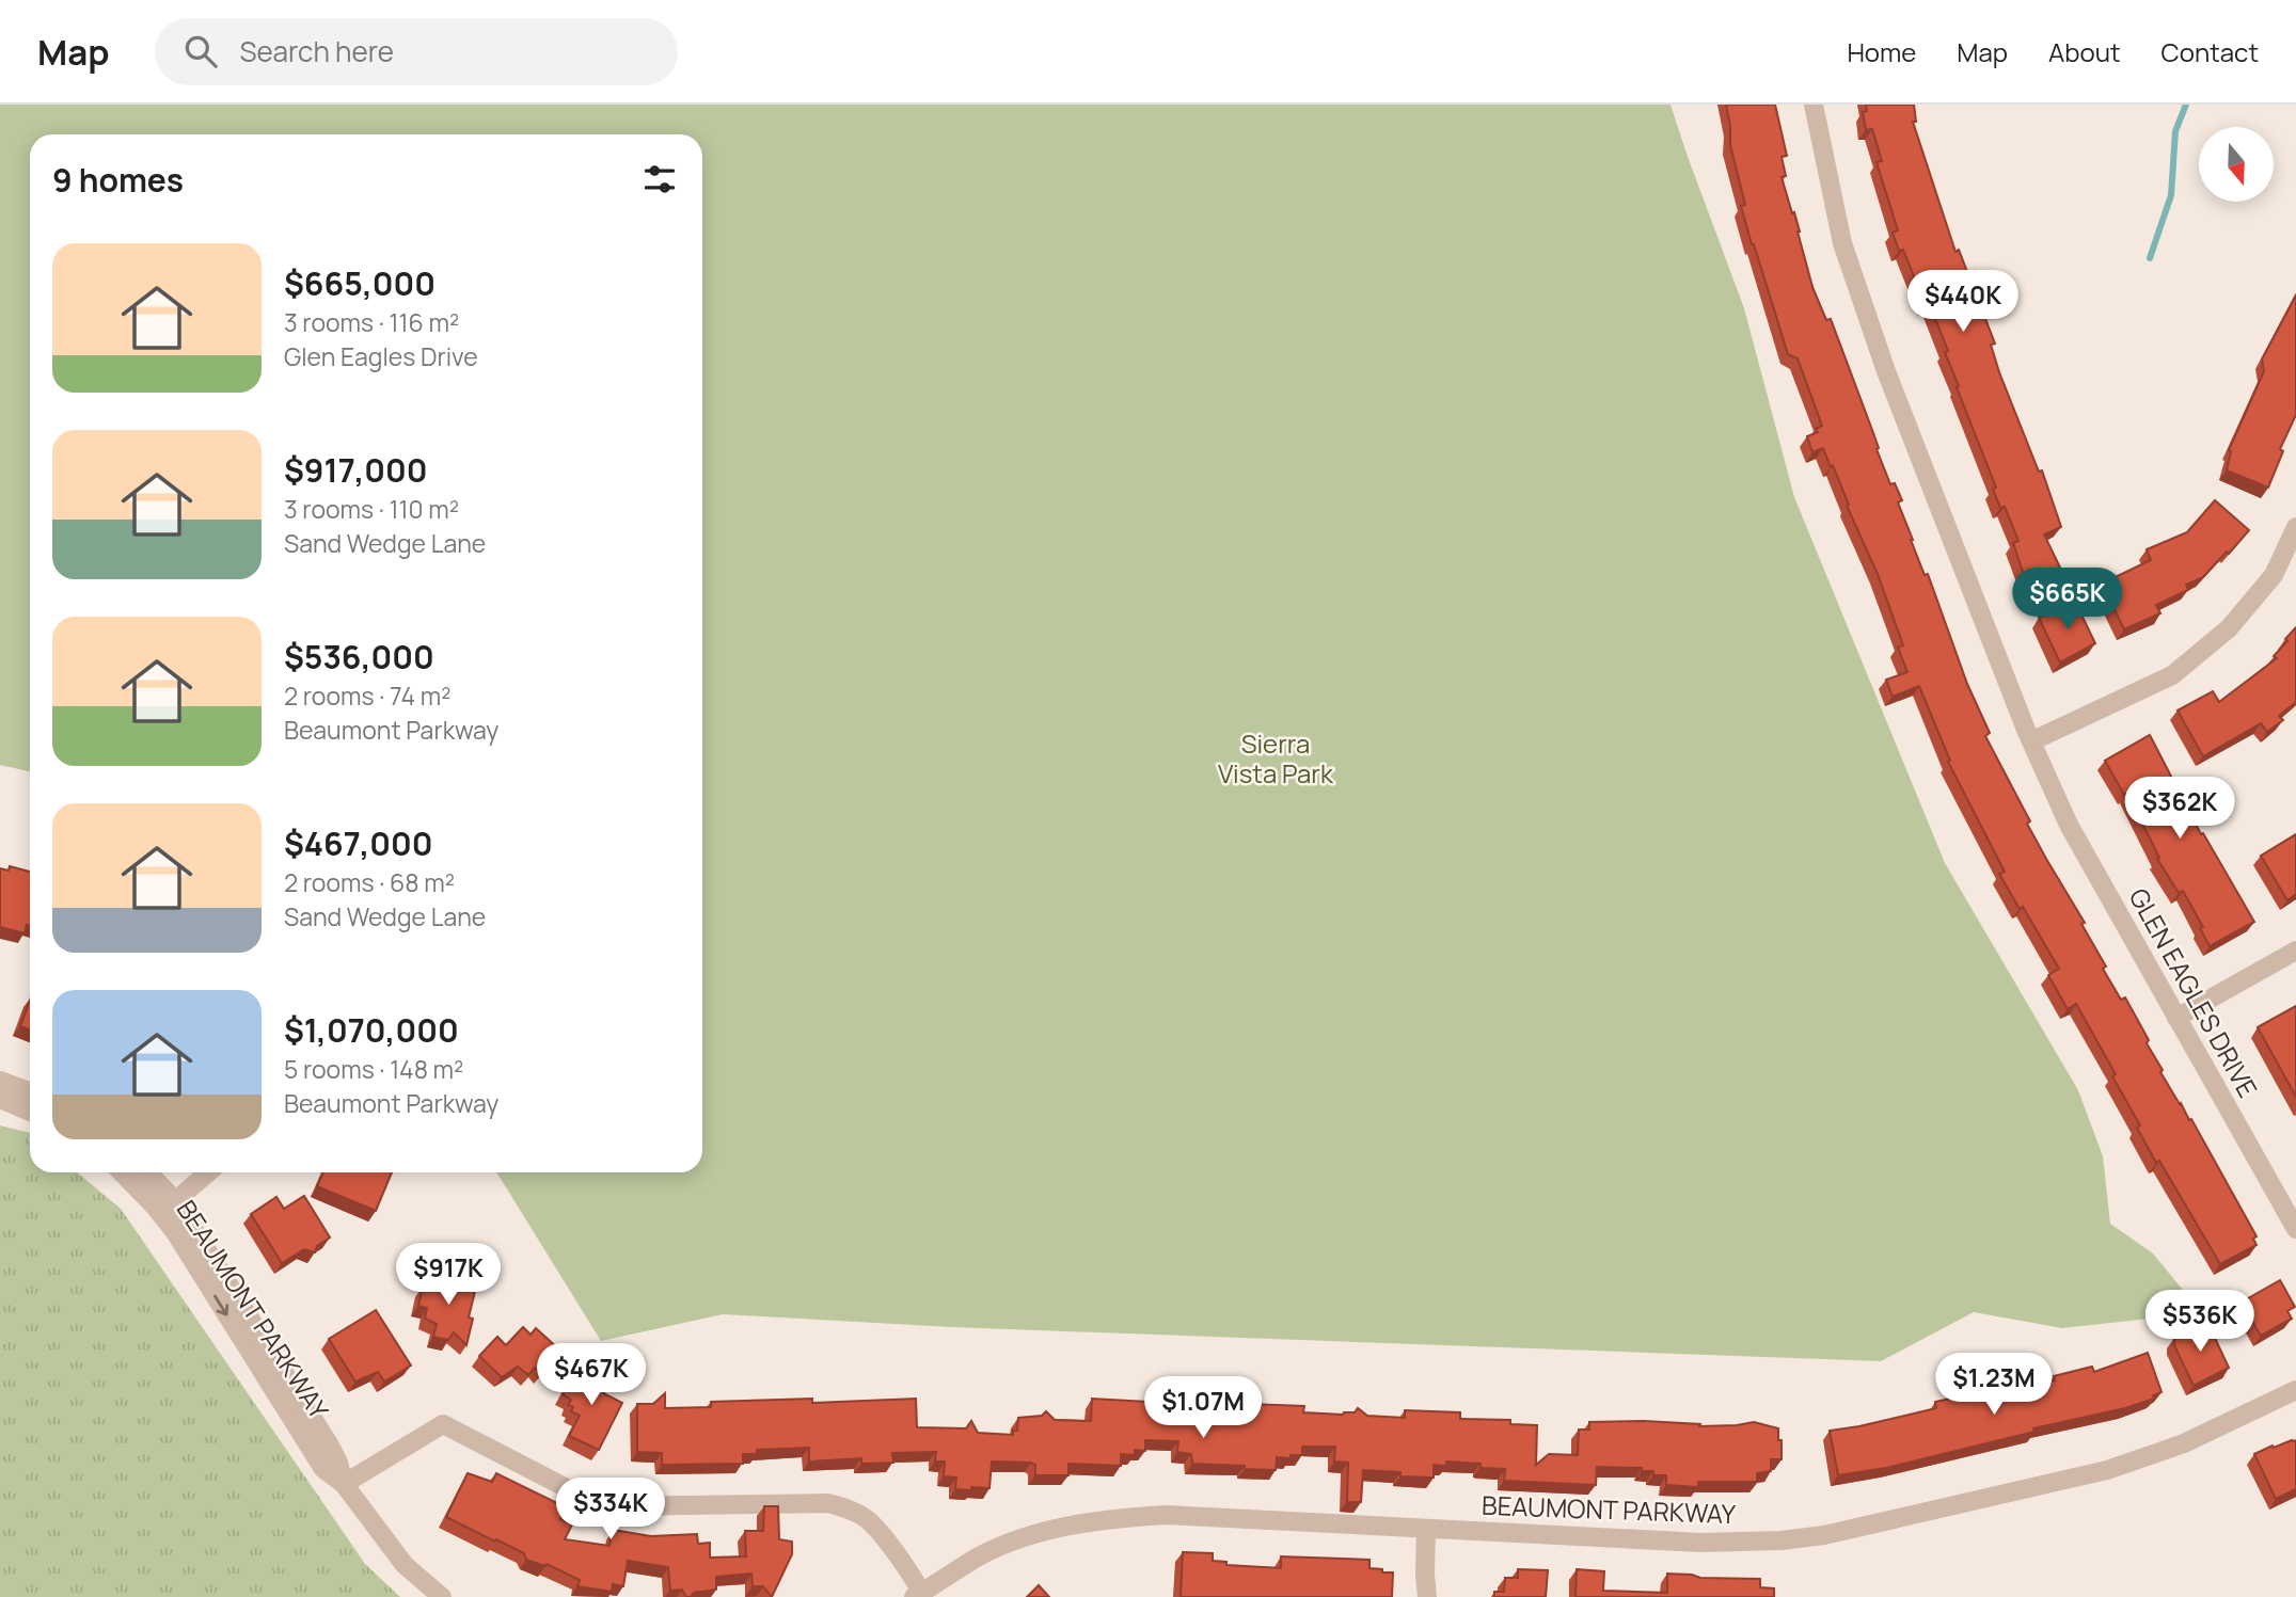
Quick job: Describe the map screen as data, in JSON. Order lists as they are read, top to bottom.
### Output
{
  "streets": {
    "street": ["GLEN EAGLES DRIVE", "BEAUMONT PARKWAY"]
  },
  "parks": ["Sierra Vista Park"],
  "north": "bottom",
  "page": {
    "header": "Map",
    "search": "Search here",
    "nav": [
      "Home",
      "Map",
      "About",
      "Contact"
    ],
    "heading": "9 homes",
    "list": [
      {
        "name": "$665,000",
        "note": "3 rooms · 116 m² · Glen Eagles Drive"
      },
      {
        "name": "$917,000",
        "note": "3 rooms · 110 m² · Sand Wedge Lane"
      },
      {
        "name": "$536,000",
        "note": "2 rooms · 74 m² · Beaumont Parkway"
      },
      {
        "name": "$467,000",
        "note": "2 rooms · 68 m² · Sand Wedge Lane"
      },
      {
        "name": "$1,070,000",
        "note": "5 rooms · 148 m² · Beaumont Parkway"
      }
    ],
    "price": [
      "$440K",
      "$665K",
      "$362K",
      "$917K",
      "$536K",
      "$467K",
      "$1.23M",
      "$1.07M",
      "$334K"
    ]
  }
}
